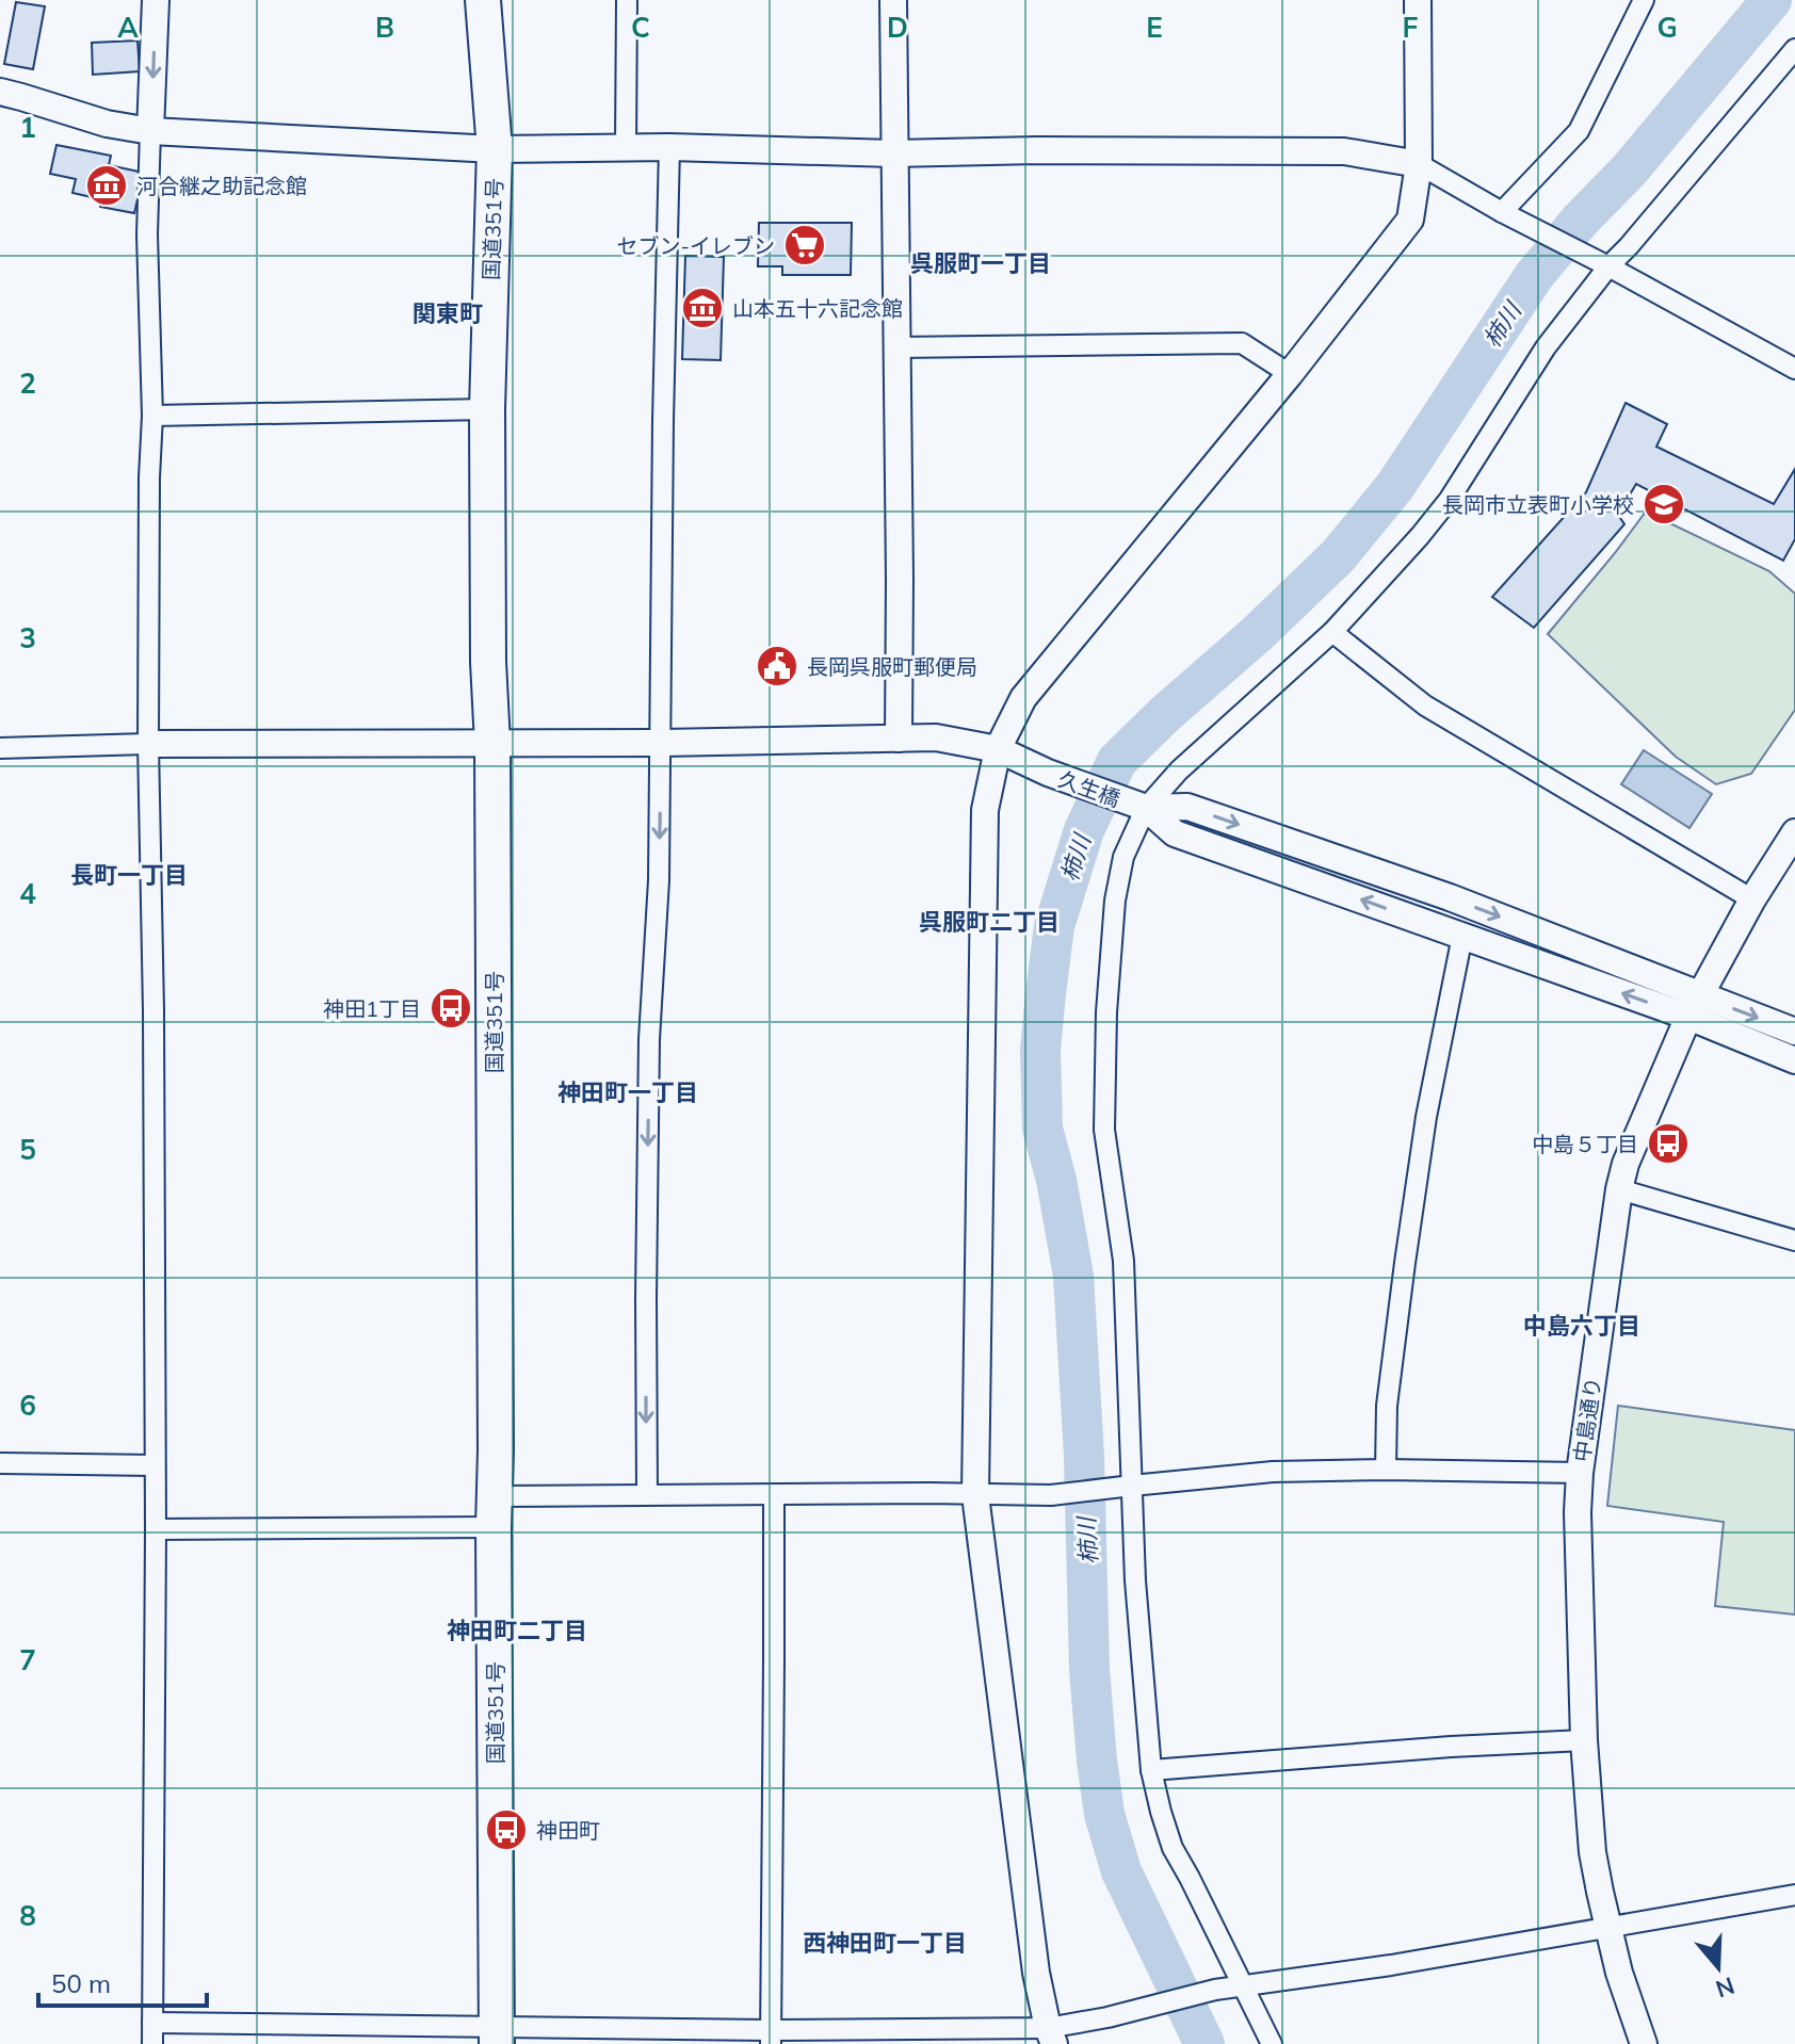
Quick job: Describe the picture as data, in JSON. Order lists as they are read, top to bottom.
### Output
{
  "streets": {
    "highway": ["国道351号"],
    "street": ["久生橋", "中島通り"]
  },
  "crossings": [
    ["国道351号", "久生橋"]
  ],
  "districts": [
    "呉服町一丁目",
    "関東町",
    "長町一丁目",
    "呉服町二丁目",
    "神田町一丁目",
    "中島六丁目",
    "神田町二丁目",
    "西神田町一丁目"
  ],
  "water": ["柿川"],
  "places": {
    "museum": ["河合継之助記念館", "山本五十六記念館"],
    "supermarket": ["セブン-イレブン"],
    "school or university": ["長岡市立表町小学校"],
    "public building": ["長岡呉服町郵便局"],
    "bus stop": ["神田1丁目", "中島５丁目", "神田町"]
  },
  "scale_bar": "50 m",
  "north": "bottom",
  "grid": {
    "columns": [
      "A",
      "B",
      "C",
      "D",
      "E",
      "F",
      "G"
    ],
    "rows": [
      "1",
      "2",
      "3",
      "4",
      "5",
      "6",
      "7",
      "8"
    ]
  }
}
